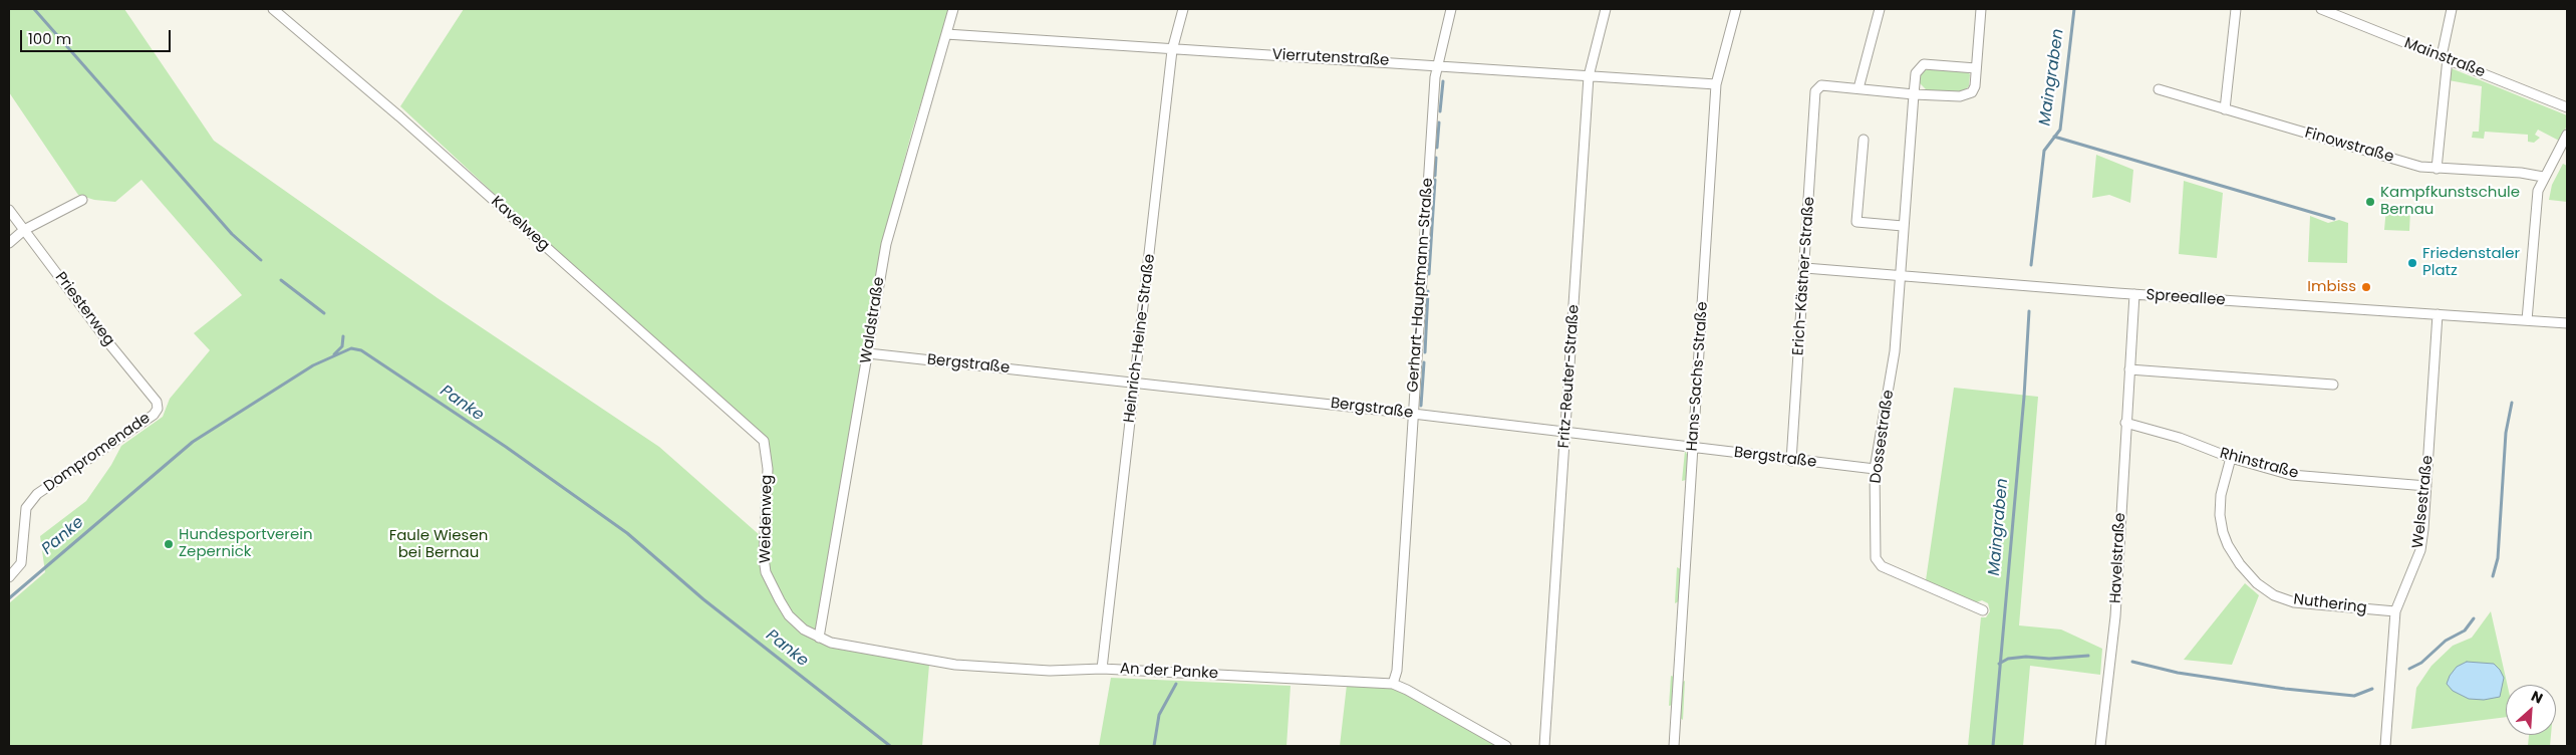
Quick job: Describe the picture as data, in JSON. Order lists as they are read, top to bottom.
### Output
{
  "streets": {
    "street": [
      "Vierrutenstraße",
      "Mainstraße",
      "Finowstraße",
      "Kavelweg",
      "Erich-Kästner-Straße",
      "Gerhart-Hauptmann-Straße",
      "Spreeallee",
      "Priesterweg",
      "Waldstraße",
      "Heinrich-Heine-Straße",
      "Bergstraße",
      "Fritz-Reuter-Straße",
      "Hans-Sachs-Straße",
      "Dossestraße",
      "Dompromenade",
      "Rhinstraße",
      "Welsestraße",
      "Weidenweg",
      "Havelstraße",
      "Nuthering",
      "An der Panke"
    ]
  },
  "crossings": [
    ["Vierrutenstraße", "Gerhart-Hauptmann-Straße"],
    ["Vierrutenstraße", "Waldstraße"],
    ["Vierrutenstraße", "Heinrich-Heine-Straße"],
    ["Vierrutenstraße", "Fritz-Reuter-Straße"],
    ["Vierrutenstraße", "Hans-Sachs-Straße"],
    ["Kavelweg", "Weidenweg"],
    ["Erich-Kästner-Straße", "Spreeallee"],
    ["Erich-Kästner-Straße", "Bergstraße"],
    ["Gerhart-Hauptmann-Straße", "Bergstraße"],
    ["Gerhart-Hauptmann-Straße", "An der Panke"],
    ["Spreeallee", "Dossestraße"],
    ["Spreeallee", "Welsestraße"],
    ["Spreeallee", "Havelstraße"],
    ["Priesterweg", "Dompromenade"],
    ["Waldstraße", "Bergstraße"],
    ["Waldstraße", "Weidenweg"],
    ["Waldstraße", "An der Panke"],
    ["Heinrich-Heine-Straße", "Bergstraße"],
    ["Heinrich-Heine-Straße", "An der Panke"],
    ["Bergstraße", "Fritz-Reuter-Straße"],
    ["Bergstraße", "Hans-Sachs-Straße"],
    ["Bergstraße", "Dossestraße"],
    ["Rhinstraße", "Welsestraße"],
    ["Rhinstraße", "Havelstraße"],
    ["Rhinstraße", "Nuthering"],
    ["Welsestraße", "Nuthering"],
    ["Weidenweg", "An der Panke"]
  ],
  "water": ["Maingraben", "Panke"],
  "parks": ["Faule Wiesen bei Bernau"],
  "places": [
    "Kampfkunstschule Bernau",
    "Friedenstaler Platz",
    "Imbiss",
    "Hundesportverein Zepernick"
  ],
  "scale_bar": "100 m",
  "north": "top right"
}
